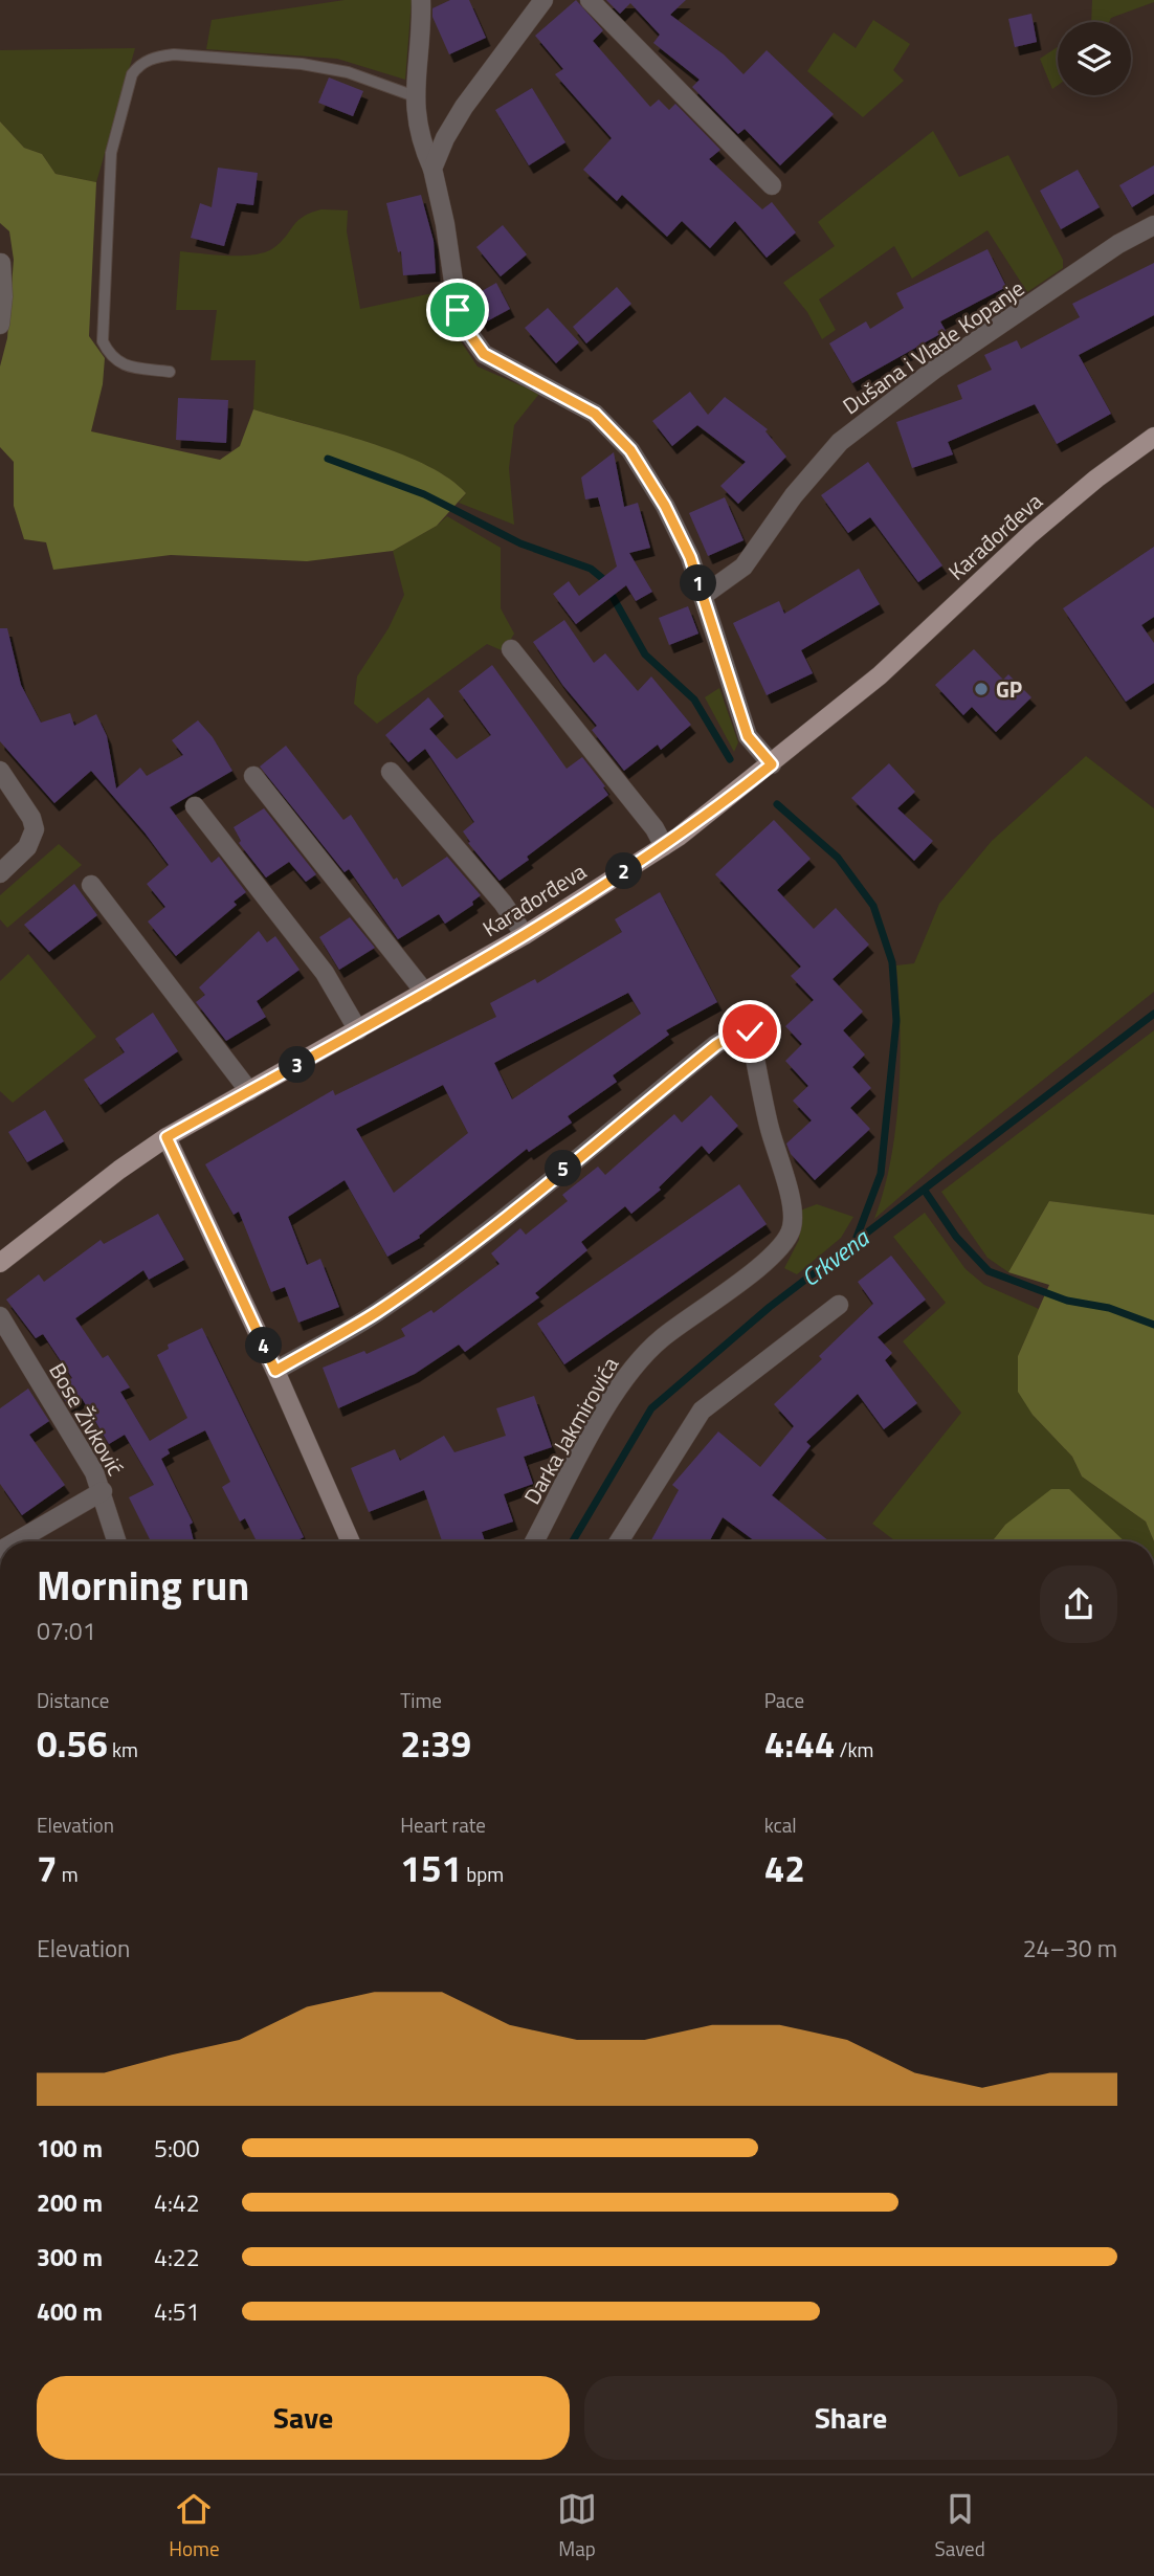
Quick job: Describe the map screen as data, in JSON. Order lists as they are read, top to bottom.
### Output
{
  "streets": {
    "main road": ["Karađorđeva"],
    "street": ["Dušana i Vlade Kopanje", "Bose Živković", "Darka Jakmirovića"]
  },
  "water": ["Crkvena"],
  "places": ["GP"],
  "page": {
    "pins": [
      "1",
      "2",
      "3",
      "5",
      "4"
    ],
    "heading": ["Morning run", "07:01"],
    "stats": [
      ["Distance", "0.56 km"],
      ["Time", "2:39"],
      ["Pace", "4:44 /km"],
      ["Elevation", "7 m"],
      ["Heart rate", "151 bpm"],
      ["kcal", "42"]
    ],
    "chart": ["Elevation", "24–30 m"],
    "list": [
      {
        "name": "100 m",
        "note": "5:00"
      },
      {
        "name": "200 m",
        "note": "4:42"
      },
      {
        "name": "300 m",
        "note": "4:22"
      },
      {
        "name": "400 m",
        "note": "4:51"
      }
    ],
    "buttons": ["Save", "Share"],
    "tabs": ["Home", "Map", "Saved"]
  }
}
